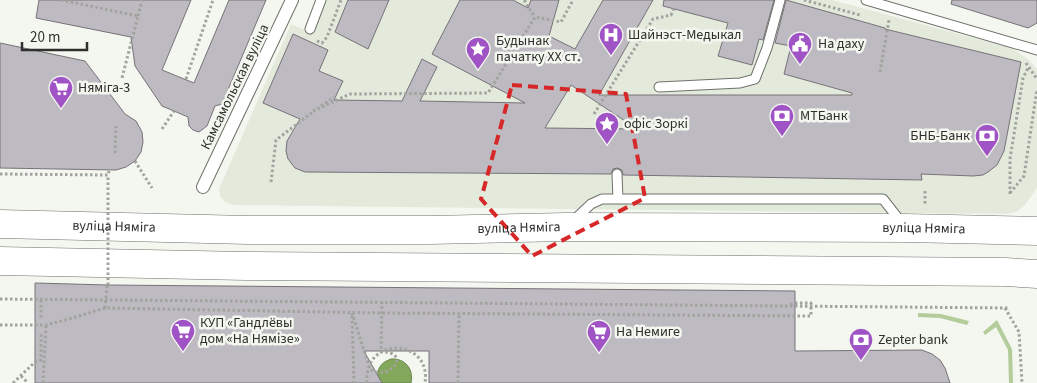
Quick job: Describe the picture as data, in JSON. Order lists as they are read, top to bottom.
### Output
{
  "streets": {
    "main road": ["вуліца Няміга"],
    "street": ["Камсамольская вуліца"]
  },
  "places": {
    "hospital": ["Шайнэст-Медыкал"],
    "public building": ["На даху"],
    "place": ["Будынак пачатку XX ст.", "офіс Зоркі"],
    "supermarket": ["Няміга-3", "КУП «Гандлёвы дом «На Нямізе»", "На Немиге"],
    "bank": ["МТБанк", "БНБ-Банк", "Zepter bank"]
  },
  "scale_bar": "20 m"
}
